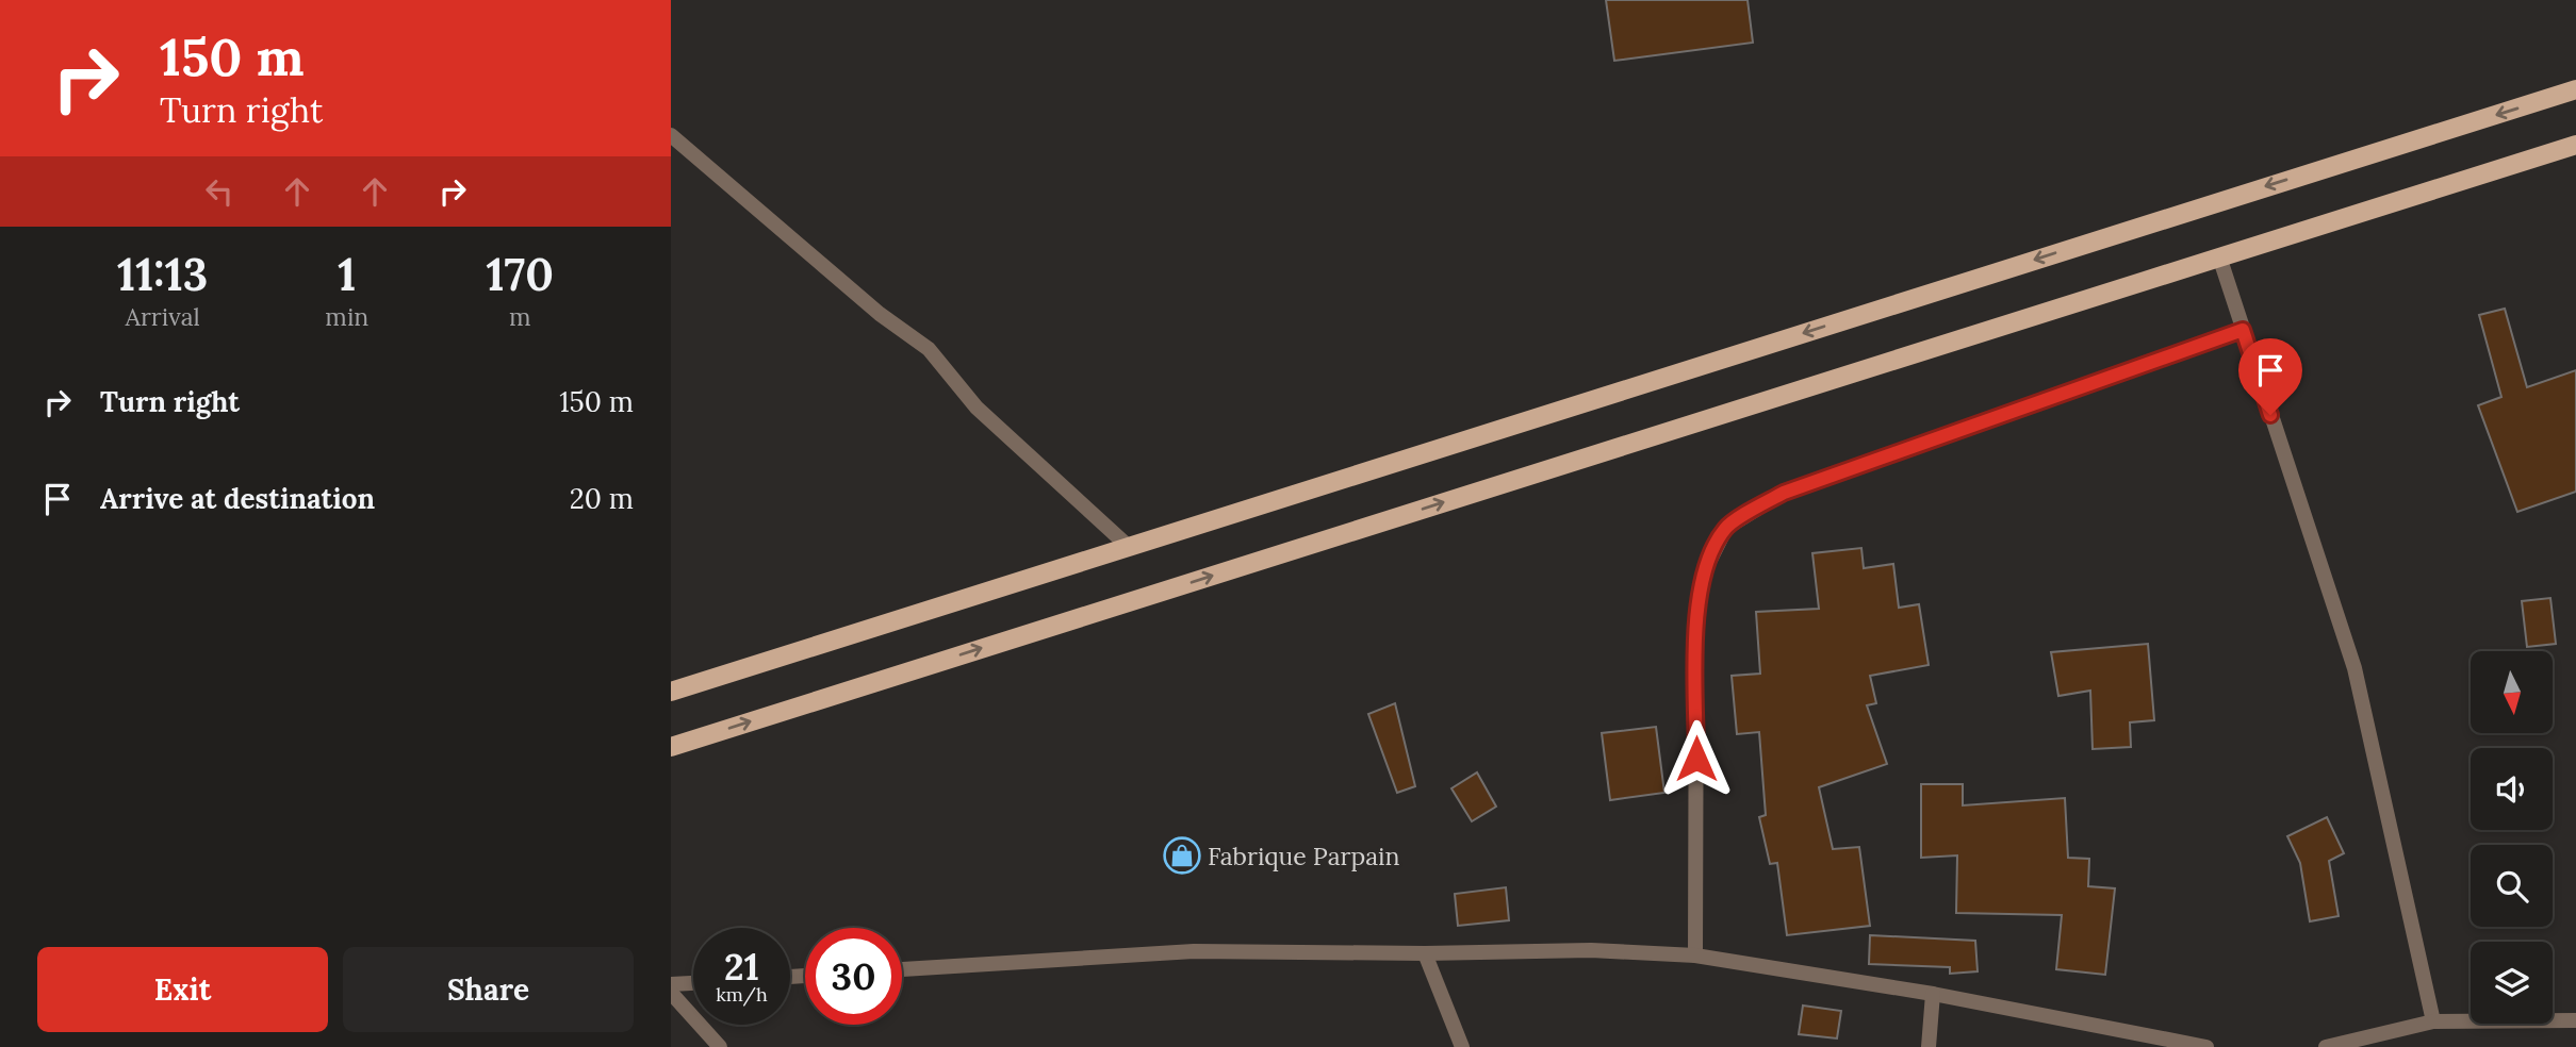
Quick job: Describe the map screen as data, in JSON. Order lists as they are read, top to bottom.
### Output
{
  "places": {
    "shop": ["Fabrique Parpain"]
  },
  "north": "bottom",
  "page": {
    "turn": ["150 m", "Turn right"],
    "eta": [
      "11:13",
      "Arrival",
      "1",
      "min",
      "170",
      "m"
    ],
    "list": [
      {
        "name": "Turn right",
        "value": "150 m"
      },
      {
        "name": "Arrive at destination",
        "value": "20 m"
      }
    ],
    "speed": "21 km/h",
    "limit": "30",
    "buttons": ["Exit", "Share"]
  }
}
